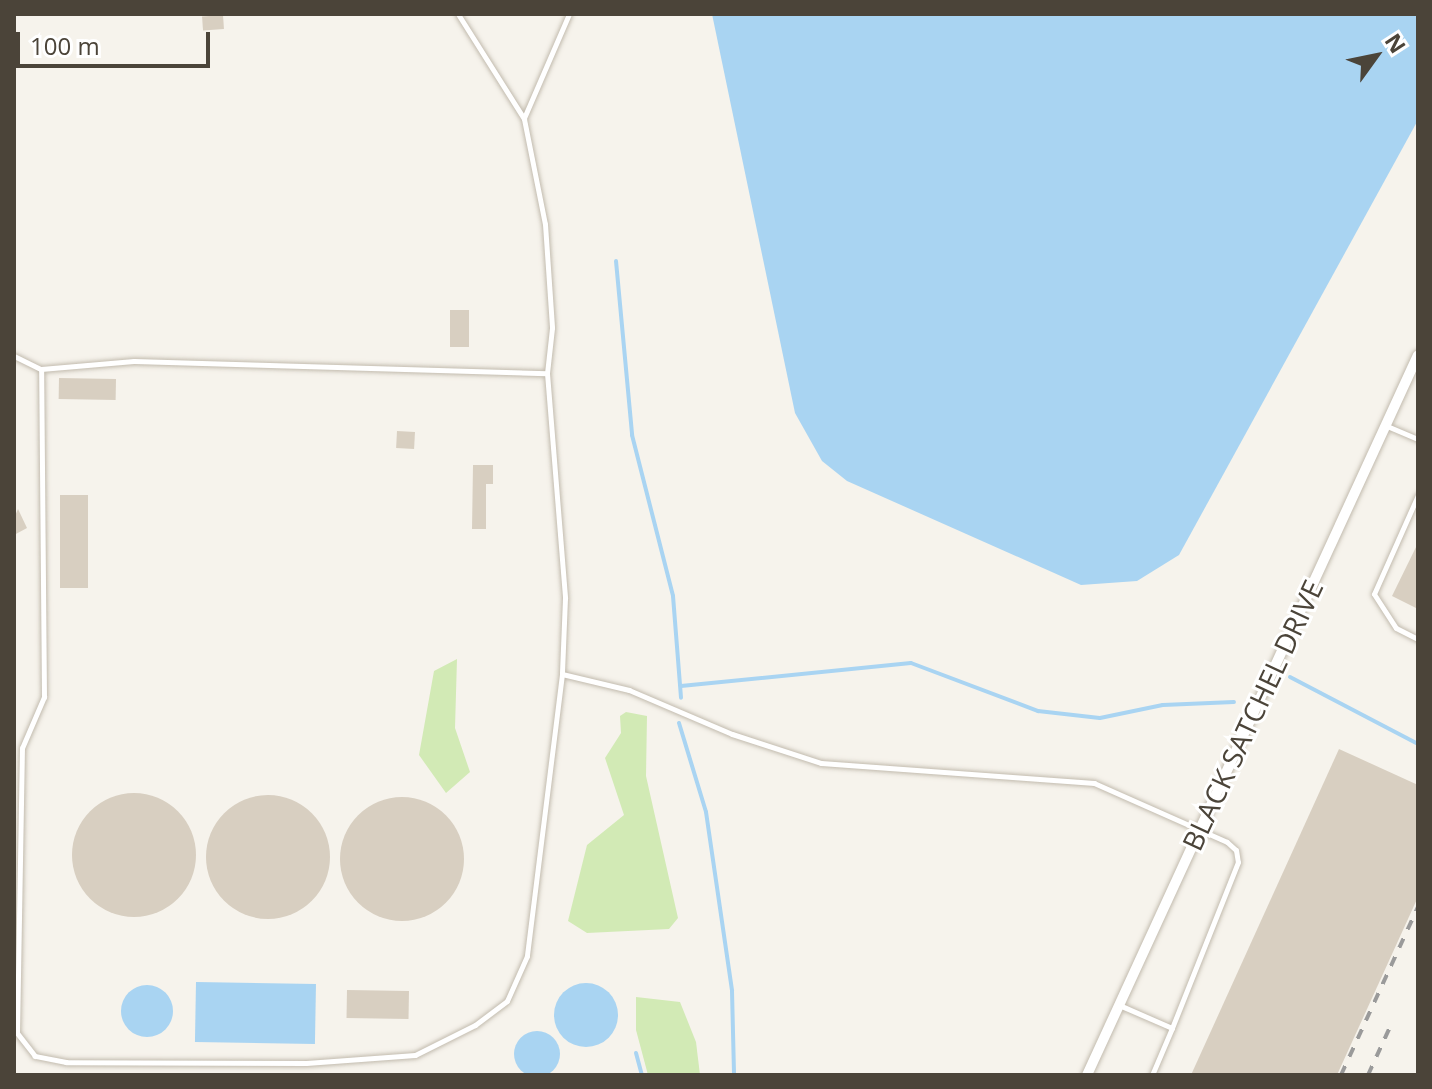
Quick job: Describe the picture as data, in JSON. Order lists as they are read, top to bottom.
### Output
{
  "streets": {
    "street": ["BLACK SATCHEL DRIVE"]
  },
  "scale_bar": "100 m",
  "north": "top right"
}
